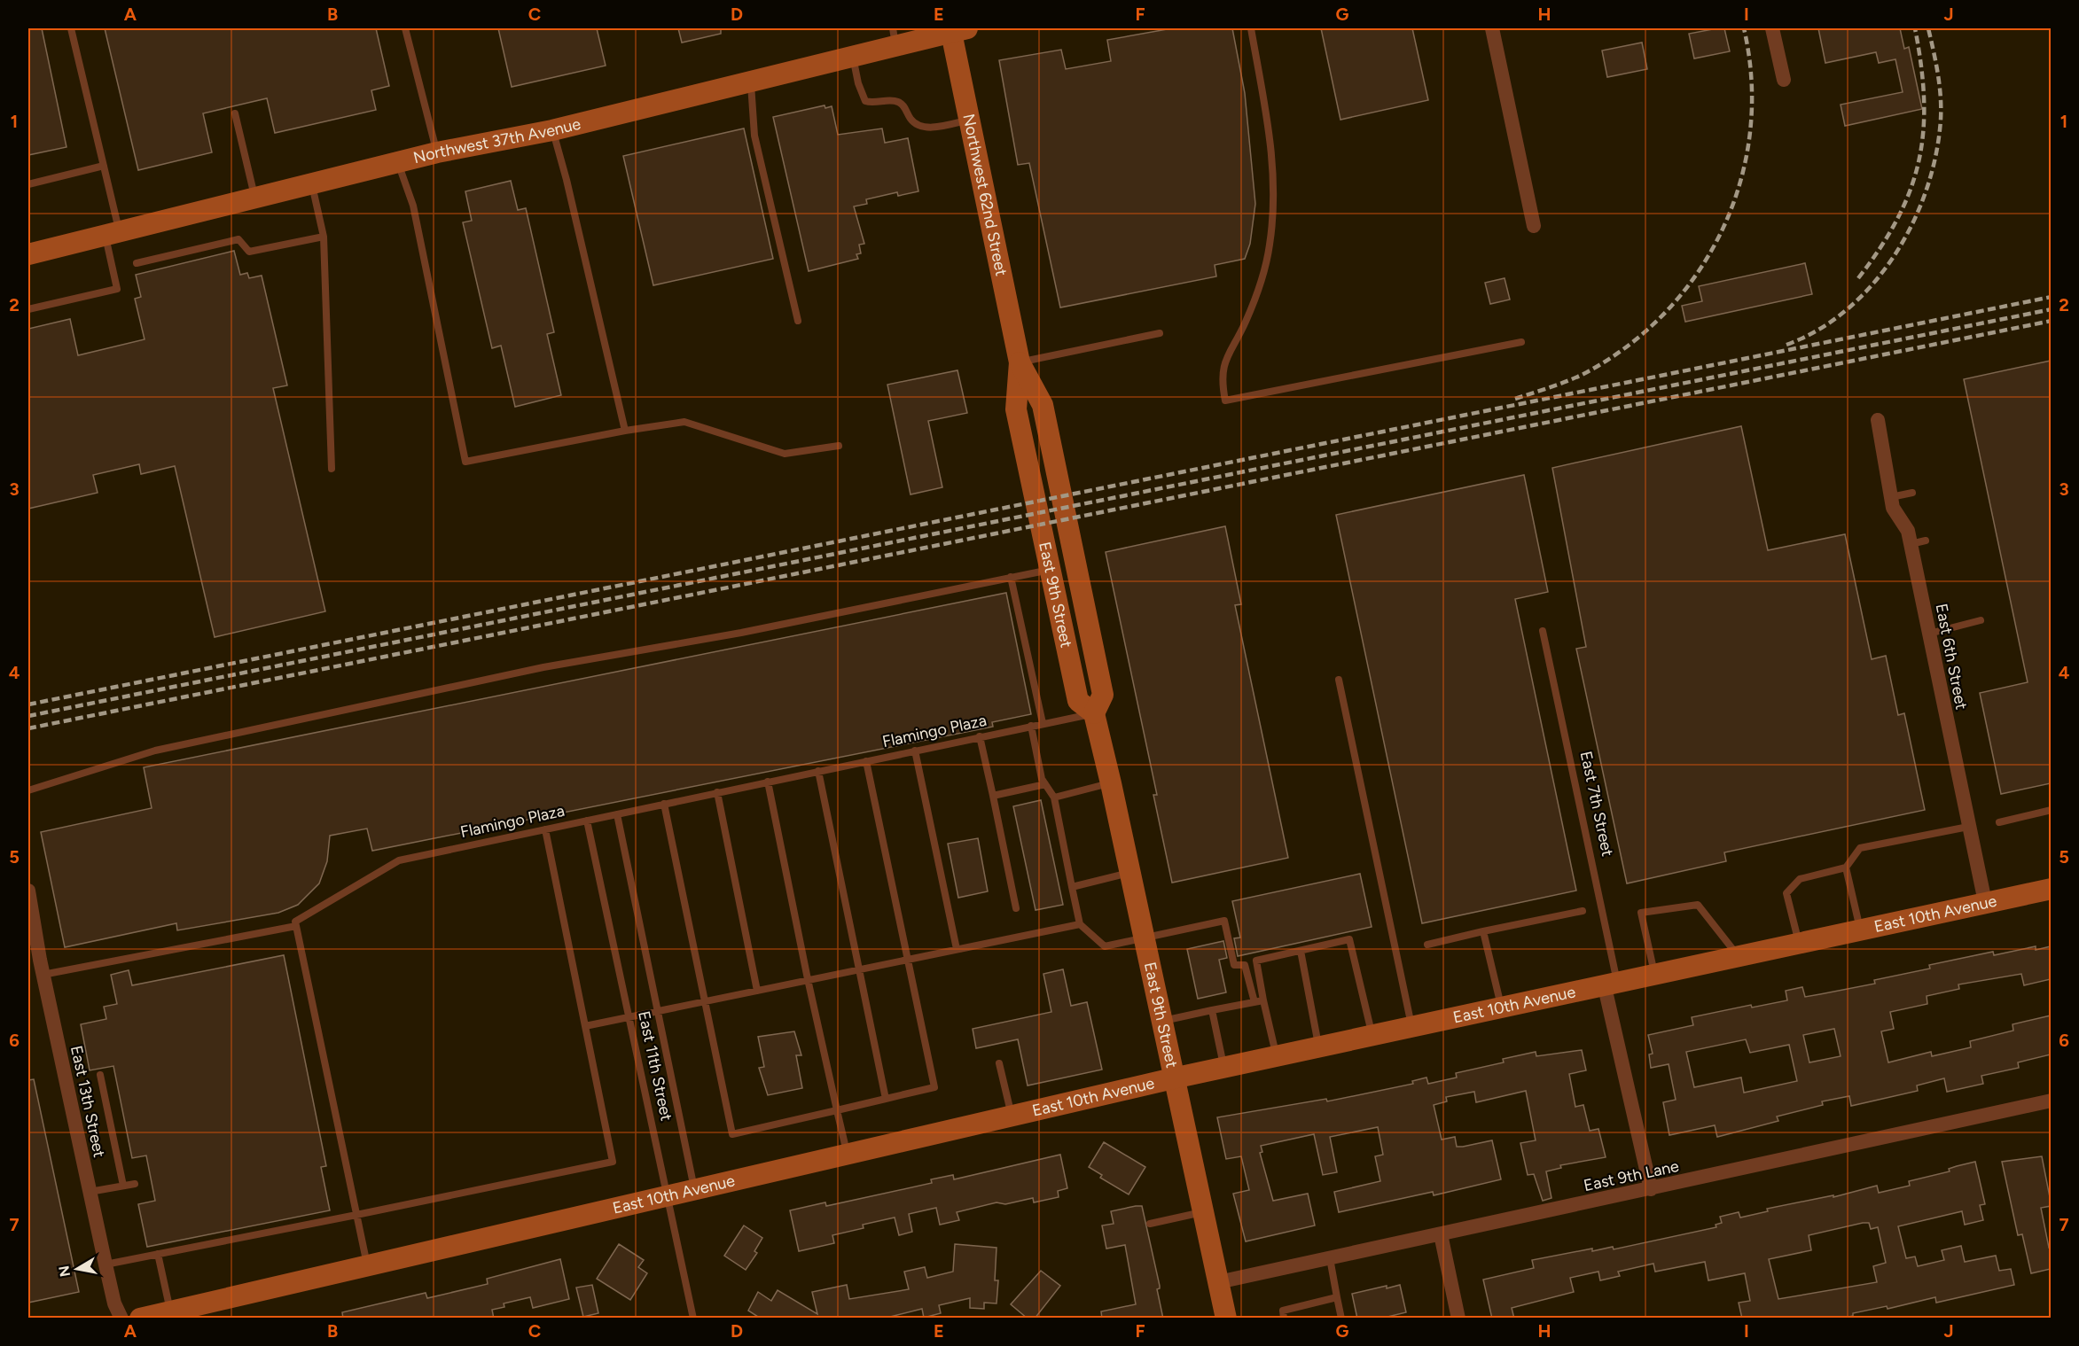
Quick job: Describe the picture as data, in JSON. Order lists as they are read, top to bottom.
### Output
{
  "streets": {
    "street": [
      "Northwest 37th Avenue",
      "Northwest 62nd Street",
      "East 9th Street",
      "East 6th Street",
      "East 7th Street",
      "East 10th Avenue",
      "East 13th Street",
      "East 9th Lane"
    ],
    "lane": ["Flamingo Plaza", "East 11th Street"]
  },
  "crossings": [
    ["Northwest 37th Avenue", "Northwest 62nd Street"],
    ["Northwest 62nd Street", "East 9th Street"],
    ["East 9th Street", "Flamingo Plaza"],
    ["East 9th Street", "East 10th Avenue"],
    ["East 9th Street", "East 9th Lane"],
    ["East 6th Street", "East 10th Avenue"],
    ["Flamingo Plaza", "East 11th Street"],
    ["East 7th Street", "East 10th Avenue"],
    ["East 7th Street", "East 9th Lane"],
    ["East 10th Avenue", "East 11th Street"]
  ],
  "north": "left",
  "grid": {
    "columns": [
      "A",
      "B",
      "C",
      "D",
      "E",
      "F",
      "G",
      "H",
      "I",
      "J"
    ],
    "rows": [
      "1",
      "2",
      "3",
      "4",
      "5",
      "6",
      "7"
    ]
  }
}
